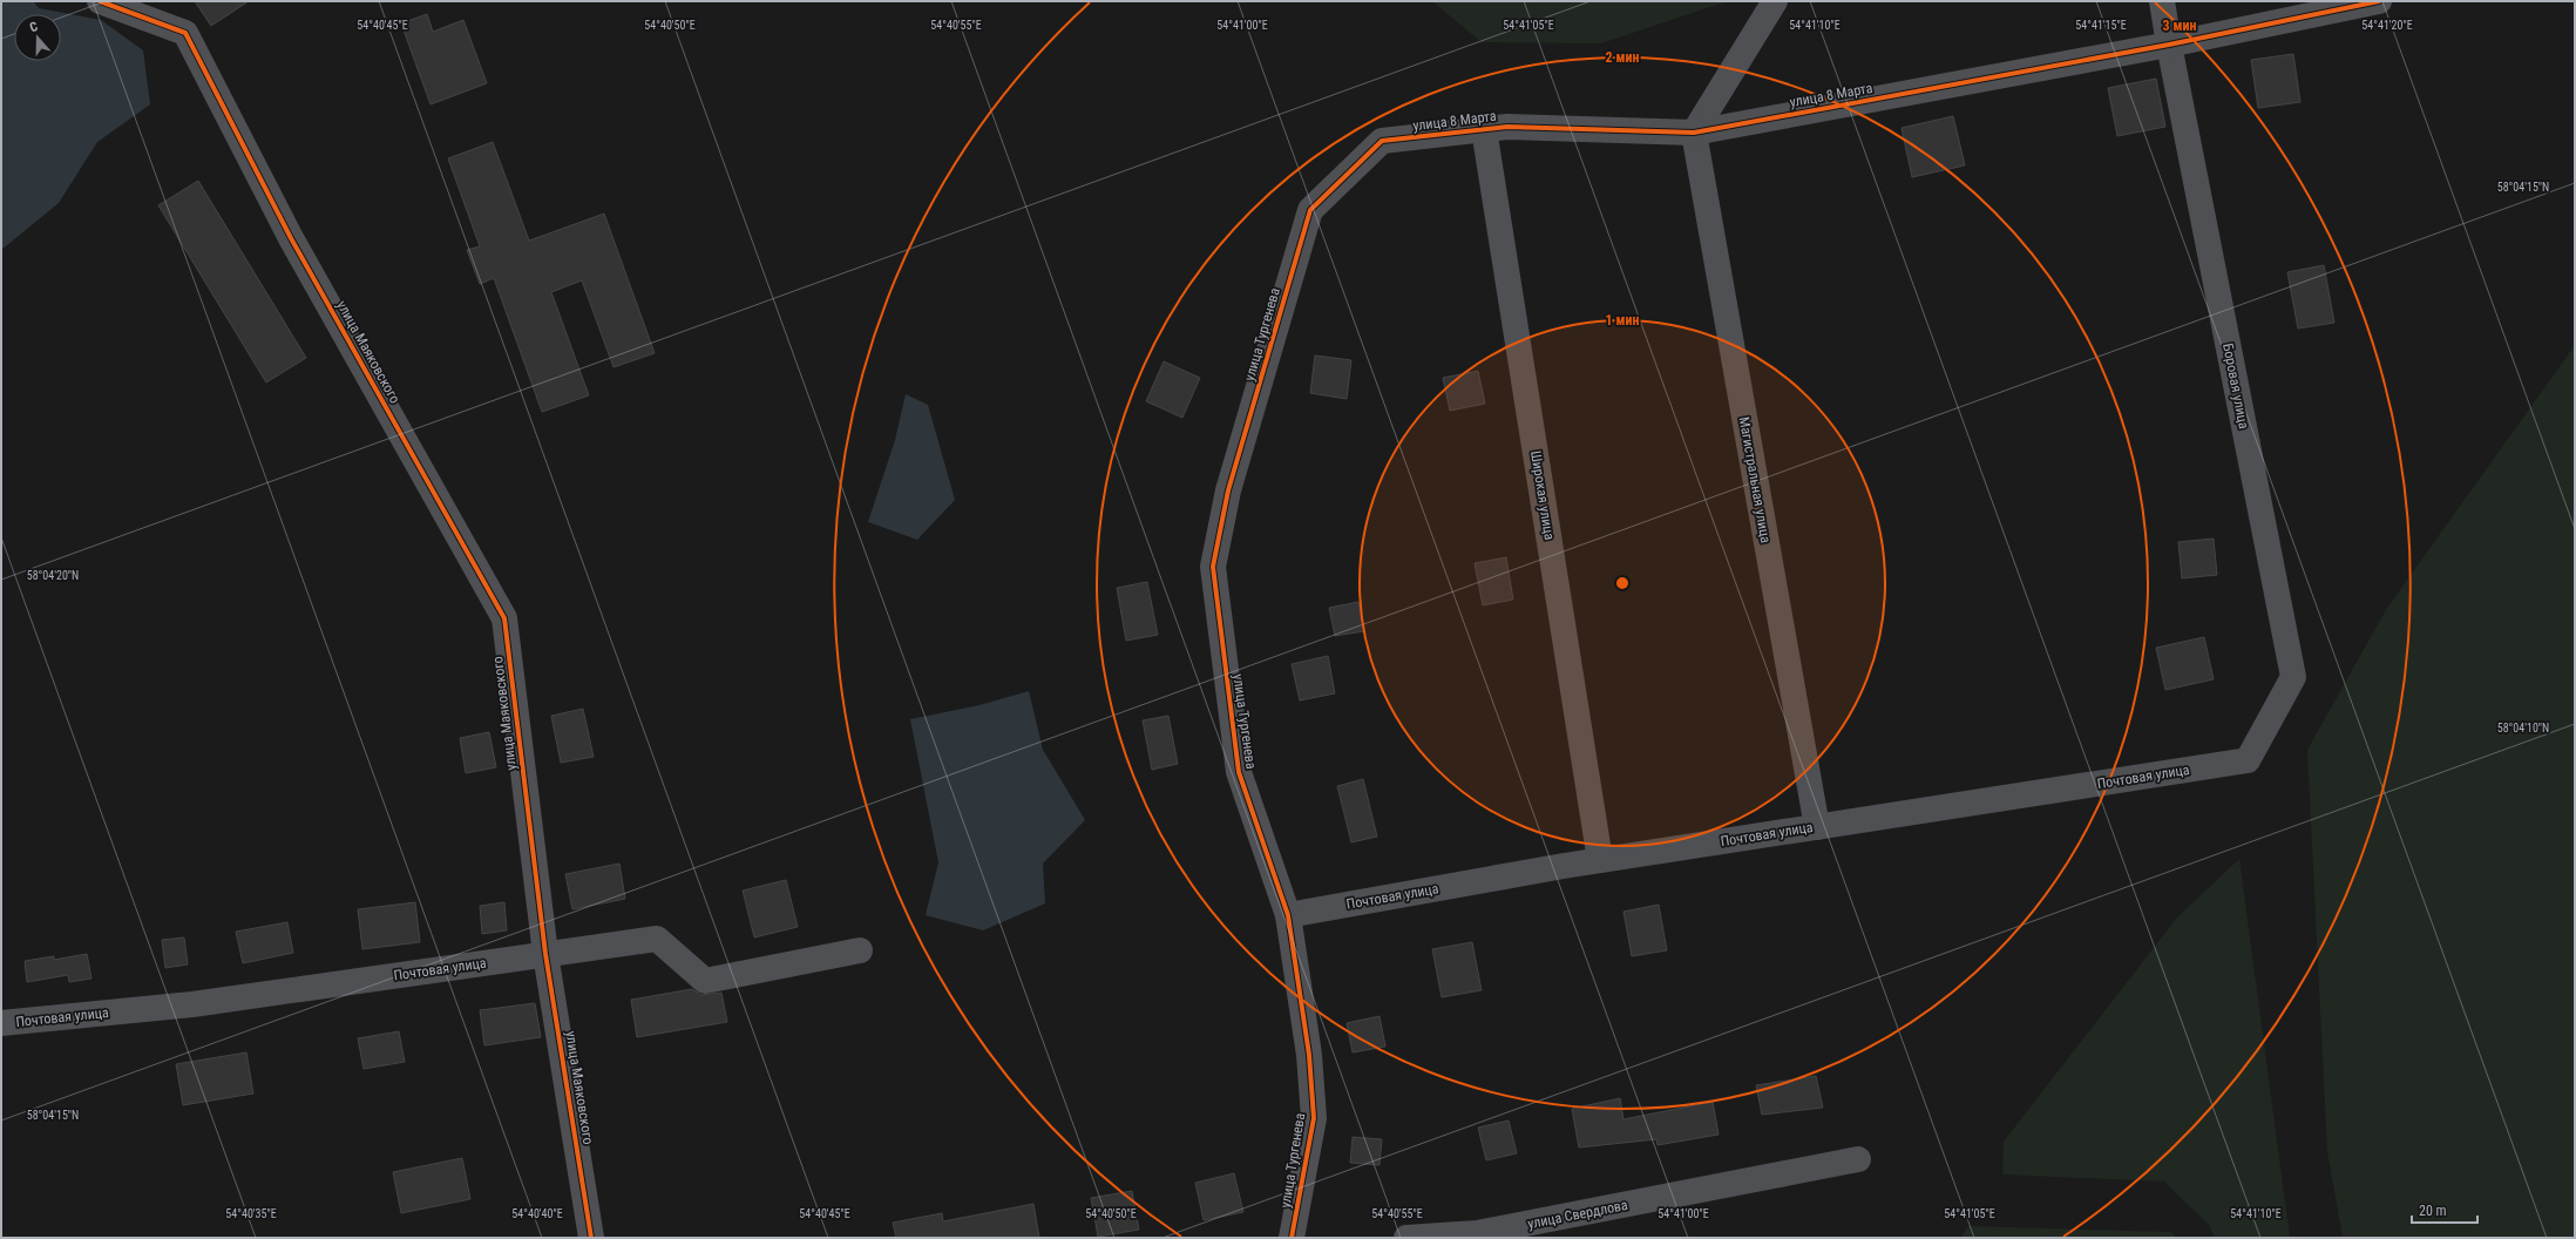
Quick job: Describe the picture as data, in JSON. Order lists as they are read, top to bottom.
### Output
{
  "streets": {
    "street": [
      "улица 8 Марта",
      "улица Тургенева",
      "улица Маяковского",
      "Боровая улица",
      "Магистральная улица",
      "Широкая улица",
      "Почтовая улица",
      "улица Свердлова"
    ]
  },
  "crossings": [
    ["улица 8 Марта", "улица Тургенева"],
    ["улица 8 Марта", "Боровая улица"],
    ["улица 8 Марта", "Магистральная улица"],
    ["улица 8 Марта", "Широкая улица"],
    ["улица Тургенева", "Почтовая улица"],
    ["улица Маяковского", "Почтовая улица"],
    ["Боровая улица", "Почтовая улица"],
    ["Магистральная улица", "Почтовая улица"],
    ["Широкая улица", "Почтовая улица"]
  ],
  "scale_bar": "20 m",
  "north": "top",
  "coordinates": [
    "54°41'00\"E",
    "54°40'45\"E",
    "54°40'50\"E",
    "54°40'55\"E",
    "54°41'05\"E",
    "54°41'10\"E",
    "54°41'15\"E",
    "54°41'20\"E",
    "58°04'15\"N",
    "58°04'20\"N",
    "58°04'10\"N",
    "54°40'35\"E",
    "54°40'40\"E"
  ],
  "rings": ["3 мин", "2 мин", "1 мин"]
}
